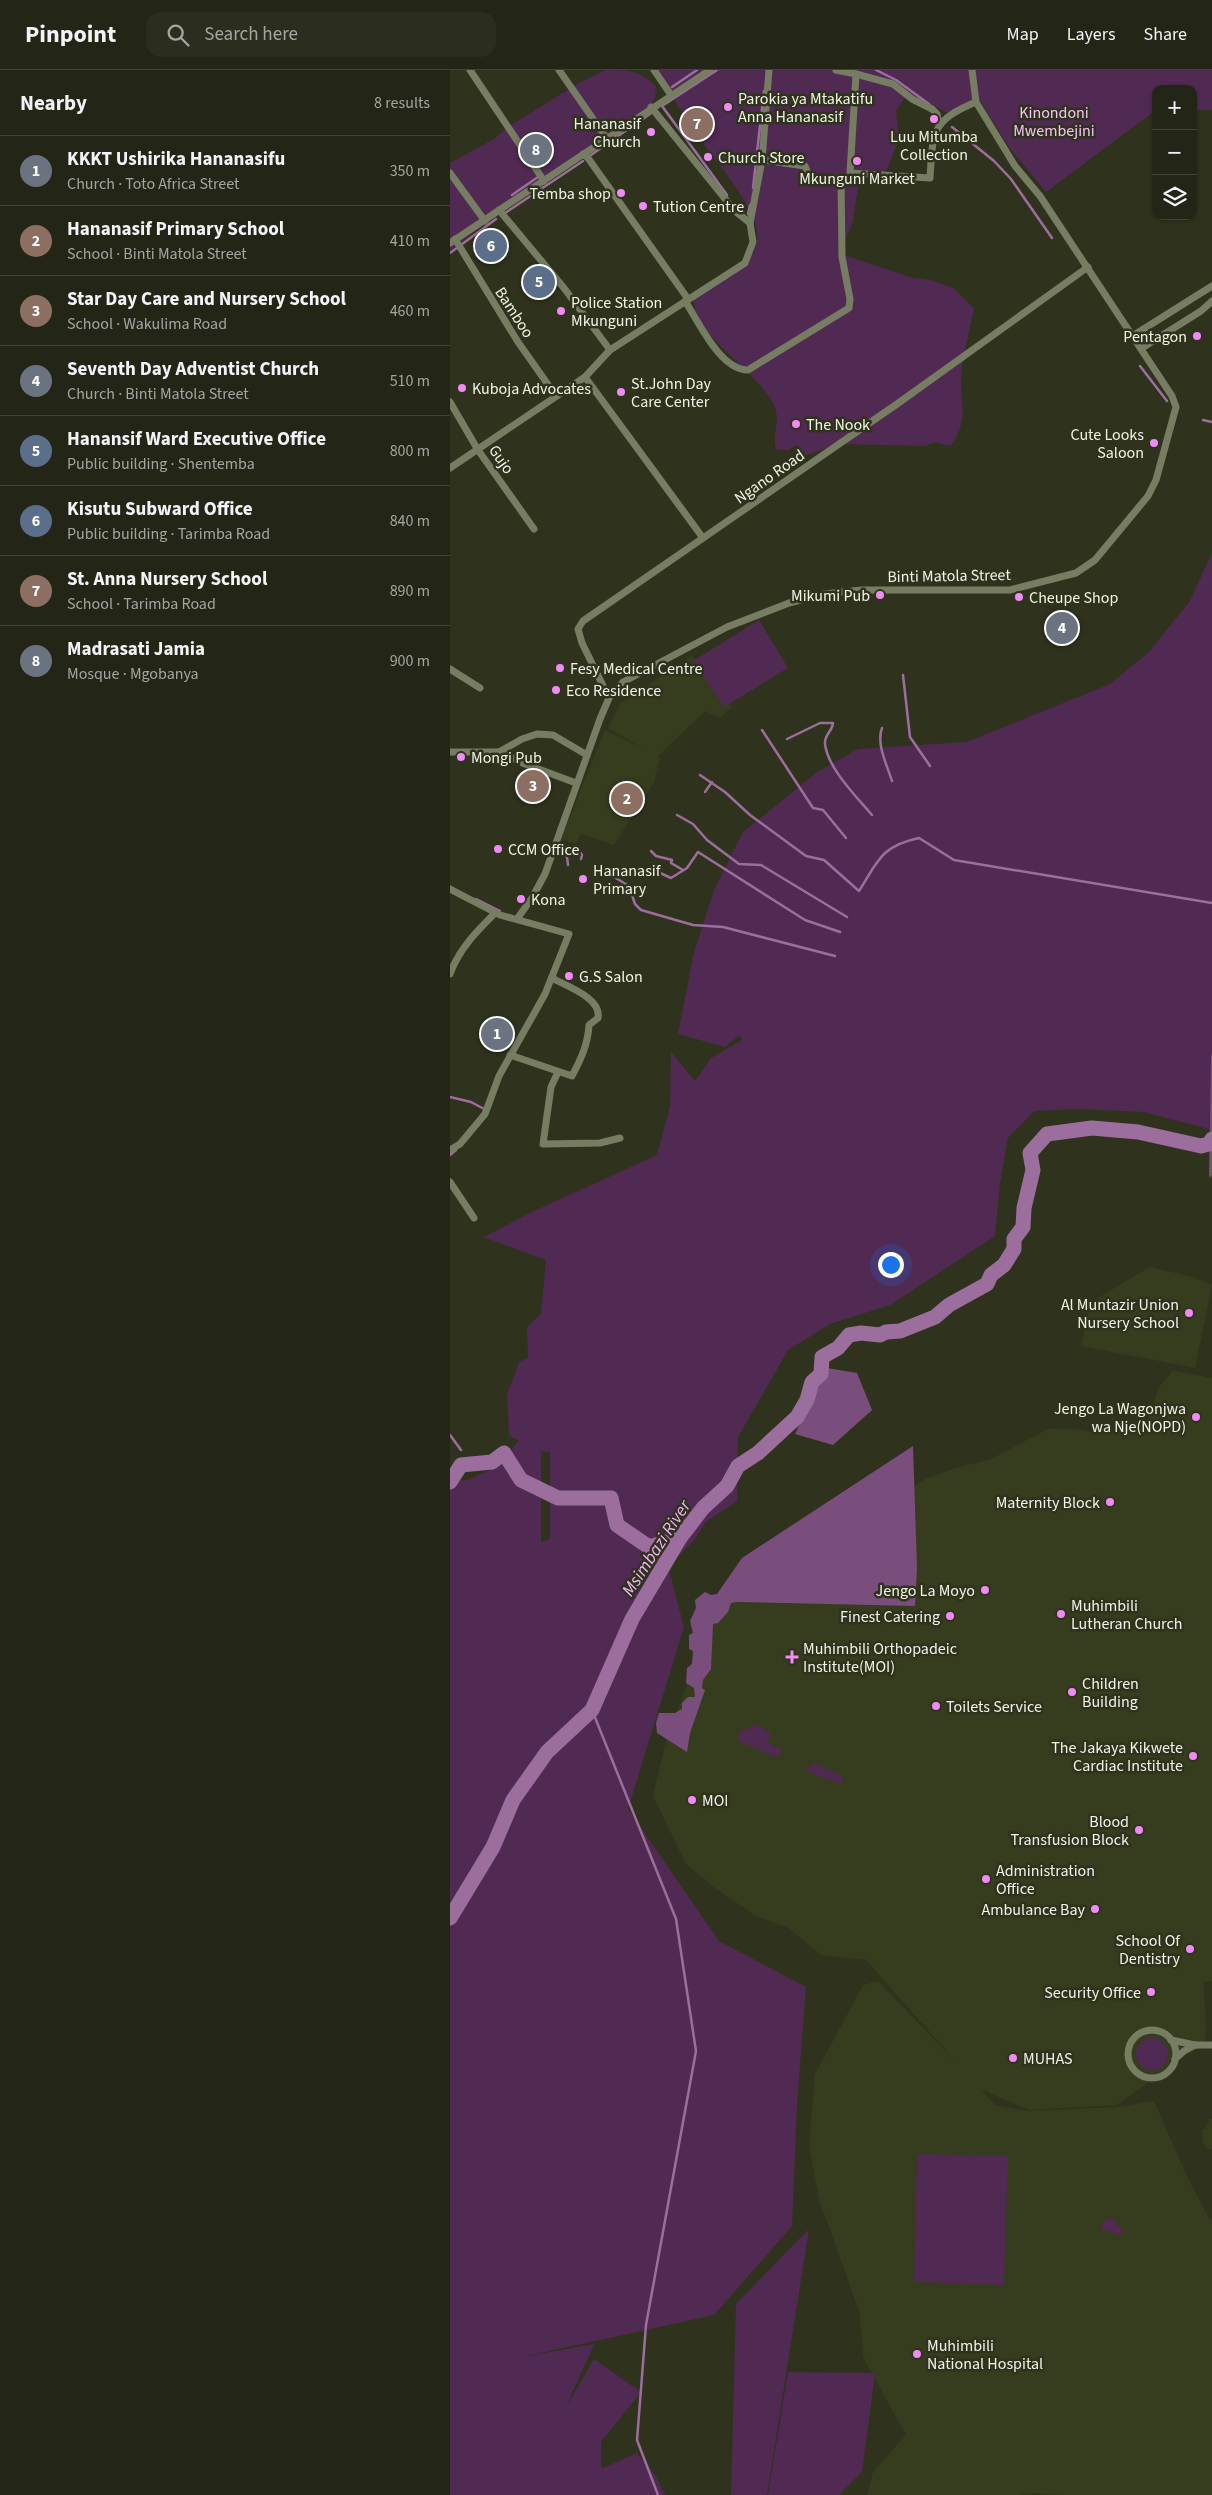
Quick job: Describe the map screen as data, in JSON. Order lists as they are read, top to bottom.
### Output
{
  "streets": {
    "street": [
      "Bamboo",
      "Gujo",
      "Ngano Road",
      "Binti Matola Street"
    ]
  },
  "crossings": [
    ["Ngano Road", "Binti Matola Street"]
  ],
  "water": ["Msimbazi River"],
  "parks": ["Kinondoni Mwembejini"],
  "places": {
    "other": [
      "Parokia ya Mtakatifu Anna Hananasif",
      "Luu Mitumba Collection",
      "Hananasif Church",
      "Church Store",
      "Mkunguni Market",
      "Temba shop",
      "Tution Centre",
      "Police Station Mkunguni",
      "Pentagon",
      "Kuboja Advocates",
      "St.John Day Care Center",
      "The Nook",
      "Cute Looks Saloon",
      "Mikumi Pub",
      "Cheupe Shop",
      "Fesy Medical Centre",
      "Eco Residence",
      "Mongi Pub",
      "CCM Office",
      "Hananasif Primary",
      "Kona",
      "G.S Salon",
      "Al Muntazir Union Nursery School",
      "Jengo La Wagonjwa wa Nje(NOPD)",
      "Maternity Block",
      "Jengo La Moyo",
      "Muhimbili Lutheran Church",
      "Finest Catering",
      "Children Building",
      "Toilets Service",
      "The Jakaya Kikwete Cardiac Institute",
      "MOI",
      "Blood Transfusion Block",
      "Administration Office",
      "Ambulance Bay",
      "School Of Dentistry",
      "Security Office",
      "MUHAS",
      "Muhimbili National Hospital"
    ],
    "health": ["Muhimbili Orthopadeic Institute(MOI)"]
  },
  "page": {
    "header": "Pinpoint",
    "search": "Search here",
    "nav": ["Map", "Layers", "Share"],
    "heading": ["Nearby", "8 results"],
    "map_buttons": ["+", "−"],
    "pins": [
      "7",
      "8",
      "6",
      "5",
      "4",
      "3",
      "2",
      "1"
    ],
    "list": [
      {
        "mark": "1",
        "name": "KKKT Ushirika Hananasifu",
        "note": "Church · Toto Africa Street",
        "value": "350 m"
      },
      {
        "mark": "2",
        "name": "Hananasif Primary School",
        "note": "School · Binti Matola Street",
        "value": "410 m"
      },
      {
        "mark": "3",
        "name": "Star Day Care and Nursery School",
        "note": "School · Wakulima Road",
        "value": "460 m"
      },
      {
        "mark": "4",
        "name": "Seventh Day Adventist Church",
        "note": "Church · Binti Matola Street",
        "value": "510 m"
      },
      {
        "mark": "5",
        "name": "Hanansif Ward Executive Office",
        "note": "Public building · Shentemba",
        "value": "800 m"
      },
      {
        "mark": "6",
        "name": "Kisutu Subward Office",
        "note": "Public building · Tarimba Road",
        "value": "840 m"
      },
      {
        "mark": "7",
        "name": "St. Anna Nursery School",
        "note": "School · Tarimba Road",
        "value": "890 m"
      },
      {
        "mark": "8",
        "name": "Madrasati Jamia",
        "note": "Mosque · Mgobanya",
        "value": "900 m"
      }
    ]
  }
}
